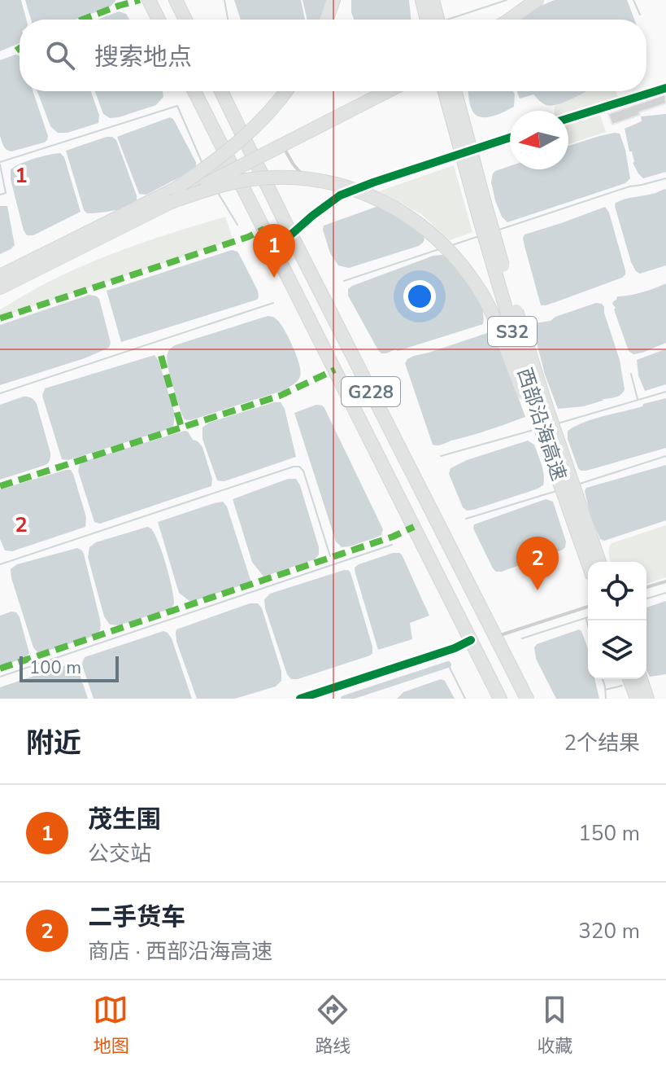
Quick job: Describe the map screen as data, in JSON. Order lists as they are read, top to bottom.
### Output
{
  "streets": {
    "highway": ["S32", "G228", "西部沿海高速"]
  },
  "scale_bar": "100 m",
  "north": "left",
  "page": {
    "search": "搜索地点",
    "pins": ["1", "2"],
    "scale": "100 m",
    "heading": ["附近", "2个结果"],
    "list": [
      {
        "mark": "1",
        "name": "茂生围",
        "note": "公交站",
        "value": "150 m"
      },
      {
        "mark": "2",
        "name": "二手货车",
        "note": "商店 · 西部沿海高速",
        "value": "320 m"
      }
    ],
    "nav": ["地图", "路线", "收藏"]
  },
  "grid": {
    "rows": ["1", "2"]
  }
}
